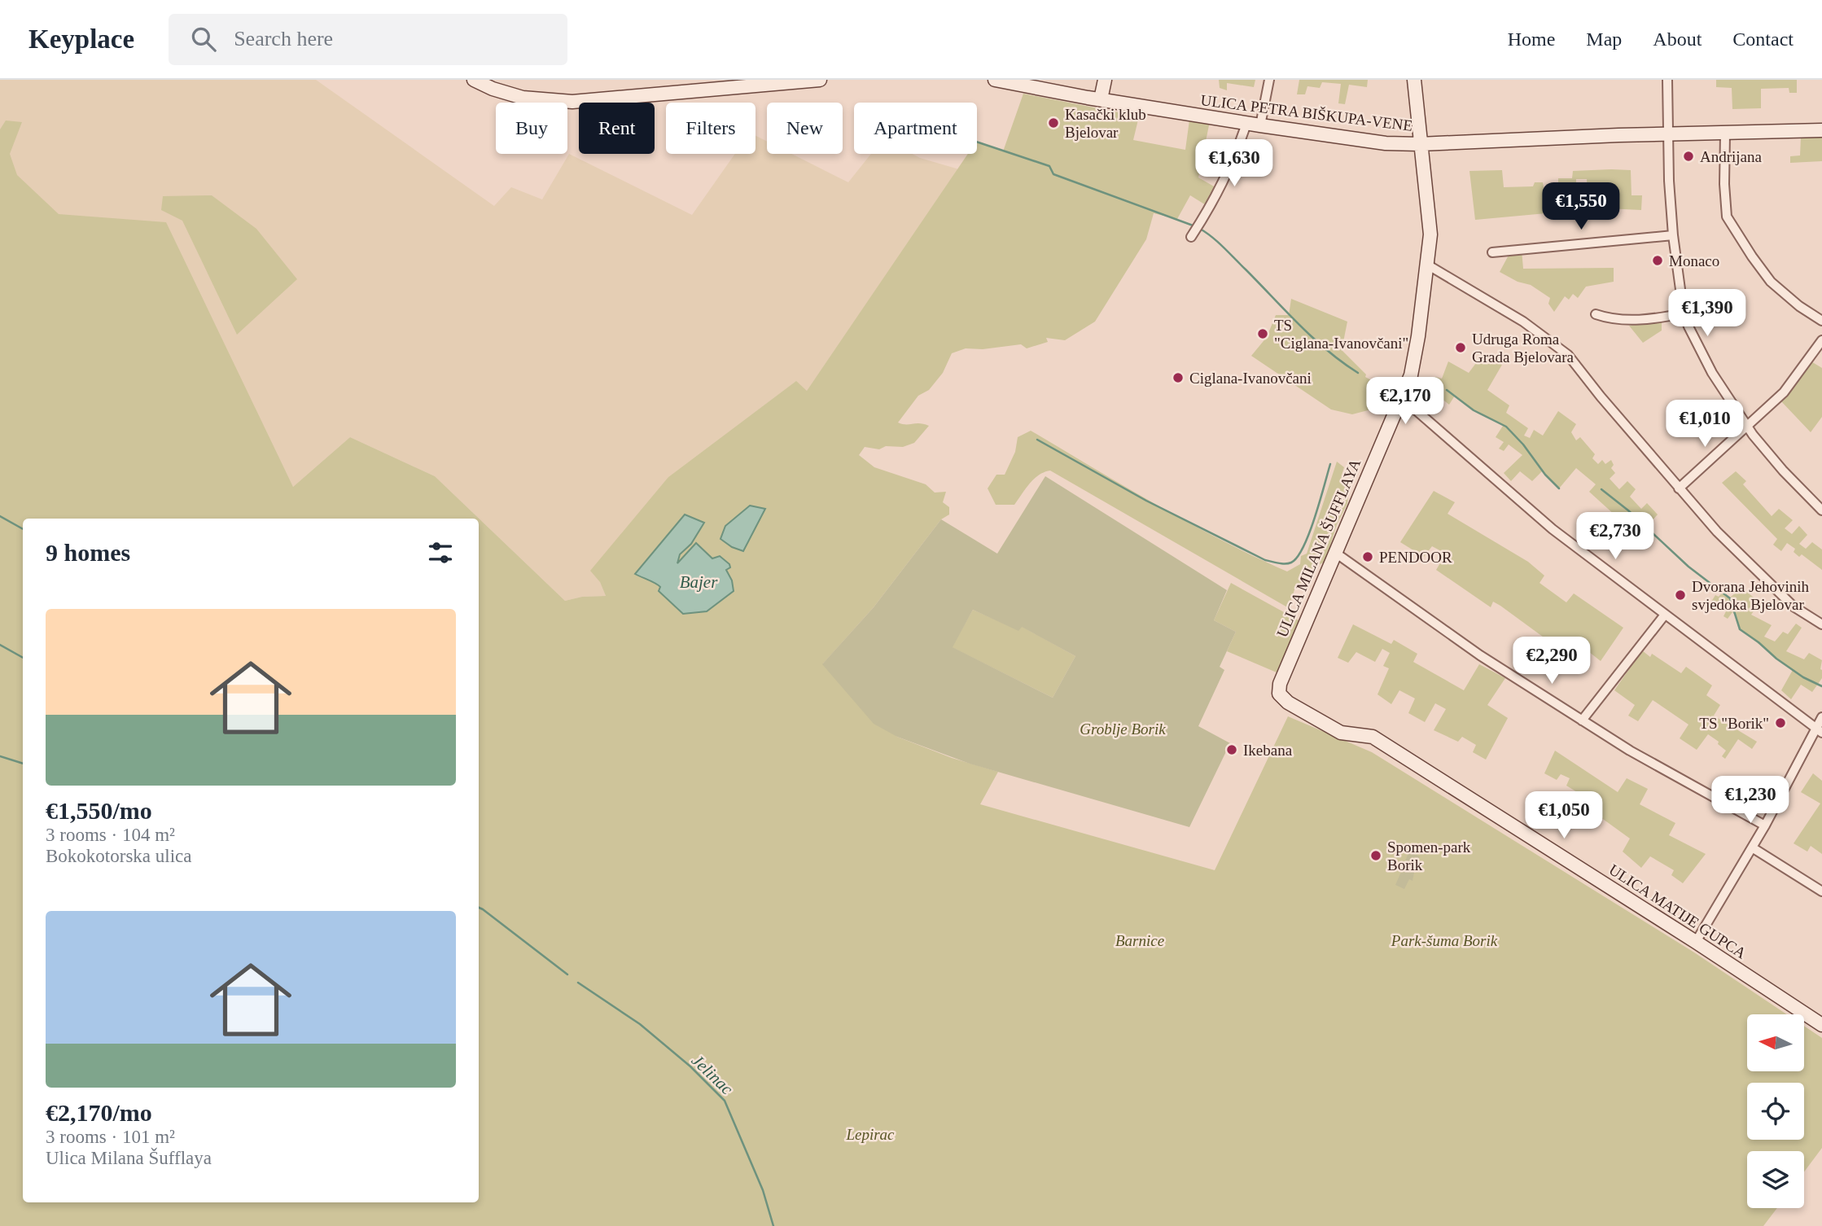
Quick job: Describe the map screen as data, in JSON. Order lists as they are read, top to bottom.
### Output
{
  "streets": {
    "street": ["ULICA PETRA BIŠKUPA-VENE", "ULICA MILANA ŠUFFLAYA", "ULICA MATIJE GUPCA"]
  },
  "crossings": [
    ["ULICA PETRA BIŠKUPA-VENE", "ULICA MILANA ŠUFFLAYA"],
    ["ULICA MILANA ŠUFFLAYA", "ULICA MATIJE GUPCA"]
  ],
  "water": ["Bajer", "Jelinac"],
  "parks": [
    "Groblje Borik",
    "Barnice",
    "Park-šuma Borik",
    "Lepirac"
  ],
  "places": [
    "Kasački klub Bjelovar",
    "Andrijana",
    "Monaco",
    "TS \"Ciglana-Ivanovčani\"",
    "Udruga Roma Grada Bjelovara",
    "Ciglana-Ivanovčani",
    "PENDOOR",
    "Dvorana Jehovinih svjedoka Bjelovar",
    "TS \"Borik\"",
    "Ikebana",
    "Spomen-park Borik"
  ],
  "north": "left",
  "page": {
    "header": "Keyplace",
    "search": "Search here",
    "nav": [
      "Home",
      "Map",
      "About",
      "Contact"
    ],
    "chip": [
      "Buy",
      "Rent",
      "Filters",
      "New",
      "Apartment"
    ],
    "price": [
      "€1,630",
      "€1,550",
      "€1,390",
      "€2,170",
      "€1,010",
      "€2,730",
      "€2,290",
      "€1,230",
      "€1,050"
    ],
    "heading": "9 homes",
    "list": [
      {
        "name": "€1,550/mo",
        "note": "3 rooms · 104 m² · Bokokotorska ulica"
      },
      {
        "name": "€2,170/mo",
        "note": "3 rooms · 101 m² · Ulica Milana Šufflaya"
      }
    ]
  }
}
